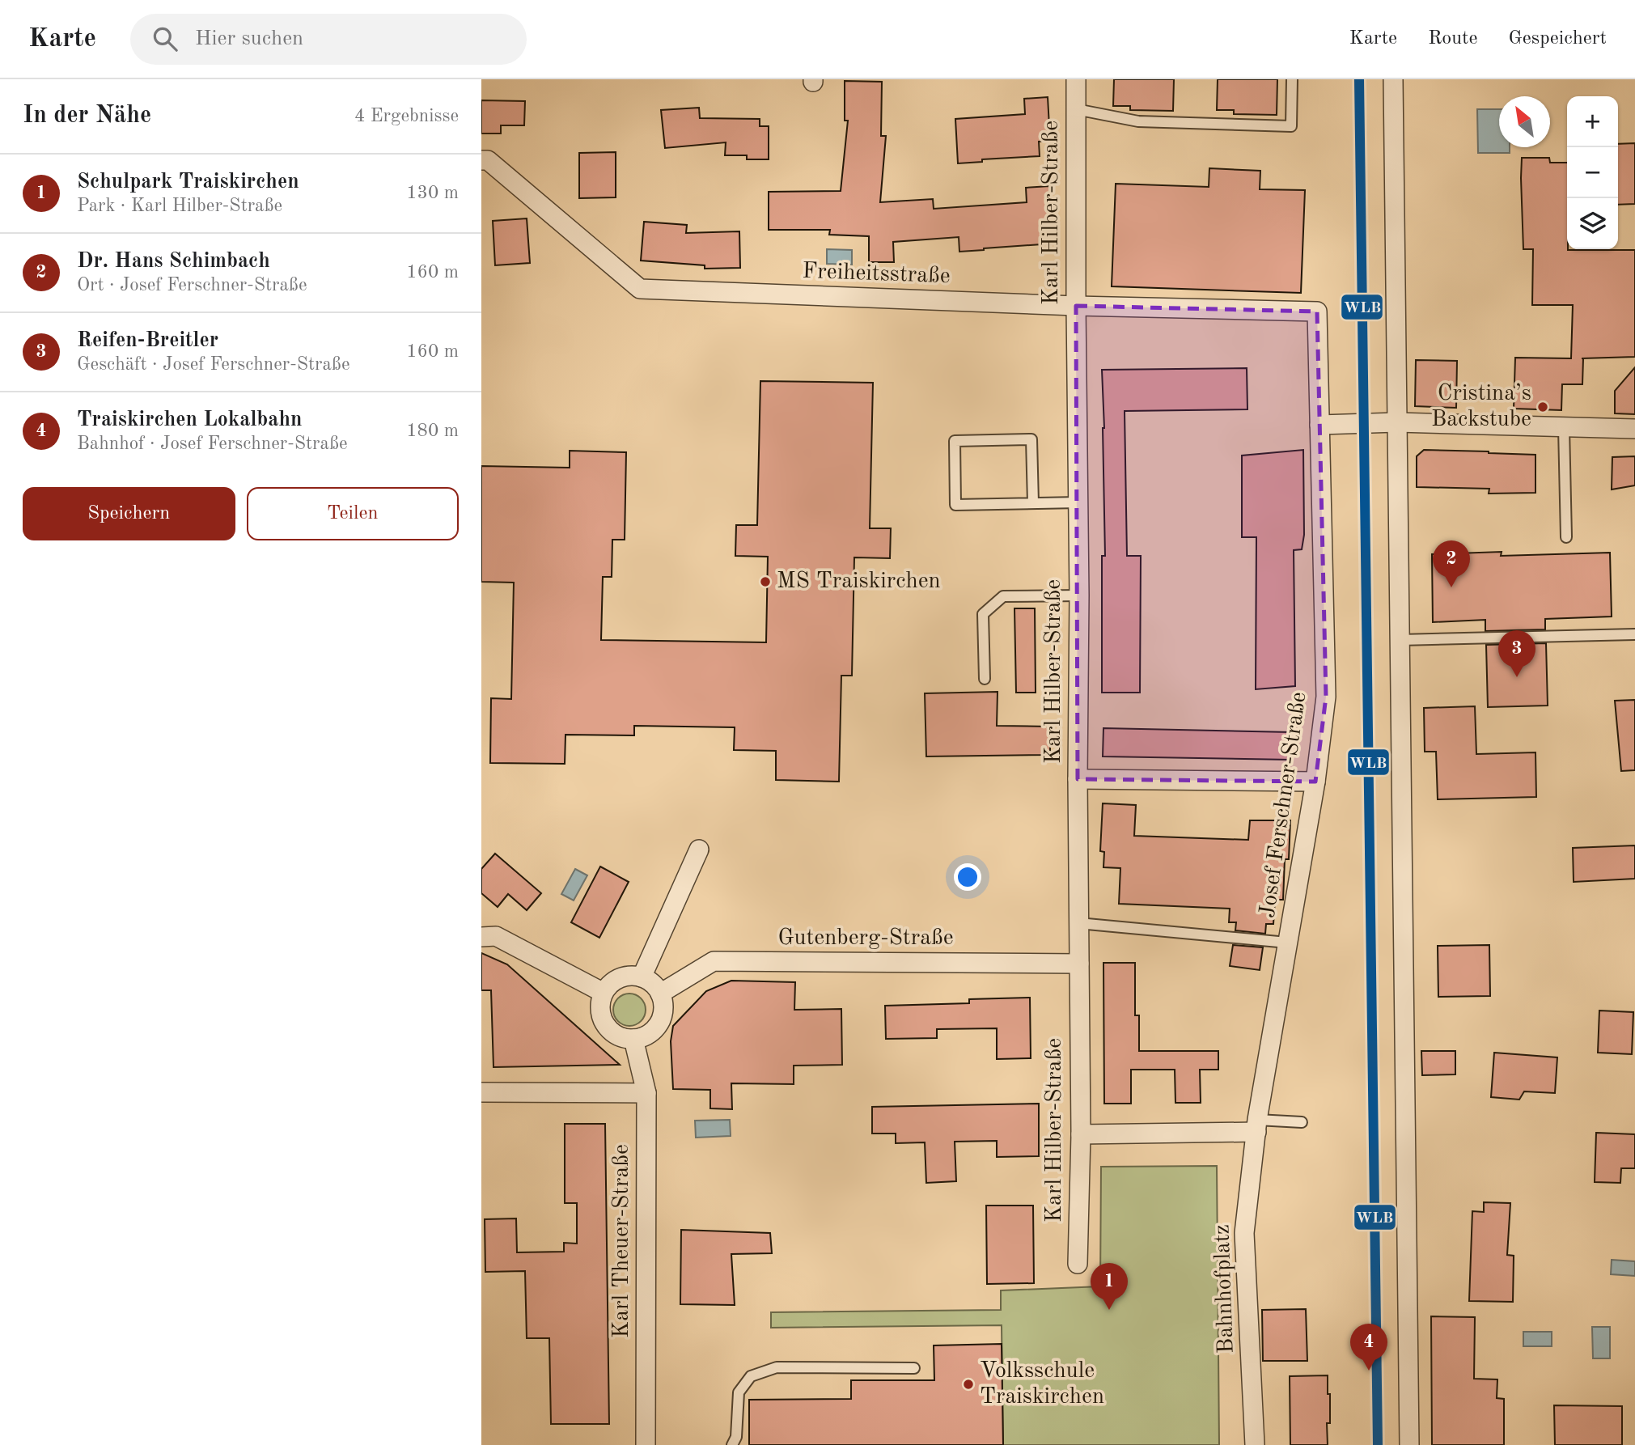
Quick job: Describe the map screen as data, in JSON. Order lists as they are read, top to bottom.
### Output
{
  "streets": {
    "street": [
      "Karl Hilber-Straße",
      "Freiheitsstraße",
      "Josef Ferschner-Straße",
      "Gutenberg-Straße",
      "Karl Theuer-Straße",
      "Bahnhofplatz"
    ]
  },
  "crossings": [
    ["Karl Hilber-Straße", "Freiheitsstraße"],
    ["Karl Hilber-Straße", "Gutenberg-Straße"],
    ["Freiheitsstraße", "Josef Ferschner-Straße"],
    ["Josef Ferschner-Straße", "Bahnhofplatz"],
    ["Gutenberg-Straße", "Karl Theuer-Straße"]
  ],
  "places": ["Cristina’s Backstube", "MS Traiskirchen", "Volksschule Traiskirchen"],
  "lines": ["transit line WLB"],
  "north": "top left",
  "page": {
    "header": "Karte",
    "search": "Hier suchen",
    "nav": ["Karte", "Route", "Gespeichert"],
    "heading": ["In der Nähe", "4 Ergebnisse"],
    "map_buttons": ["+", "−"],
    "list": [
      {
        "mark": "1",
        "name": "Schulpark Traiskirchen",
        "note": "Park · Karl Hilber-Straße",
        "value": "130 m"
      },
      {
        "mark": "2",
        "name": "Dr. Hans Schimbach",
        "note": "Ort · Josef Ferschner-Straße",
        "value": "160 m"
      },
      {
        "mark": "3",
        "name": "Reifen-Breitler",
        "note": "Geschäft · Josef Ferschner-Straße",
        "value": "160 m"
      },
      {
        "mark": "4",
        "name": "Traiskirchen Lokalbahn",
        "note": "Bahnhof · Josef Ferschner-Straße",
        "value": "180 m"
      }
    ],
    "buttons": ["Speichern", "Teilen"],
    "pins": [
      "2",
      "3",
      "1",
      "4"
    ]
  }
}
